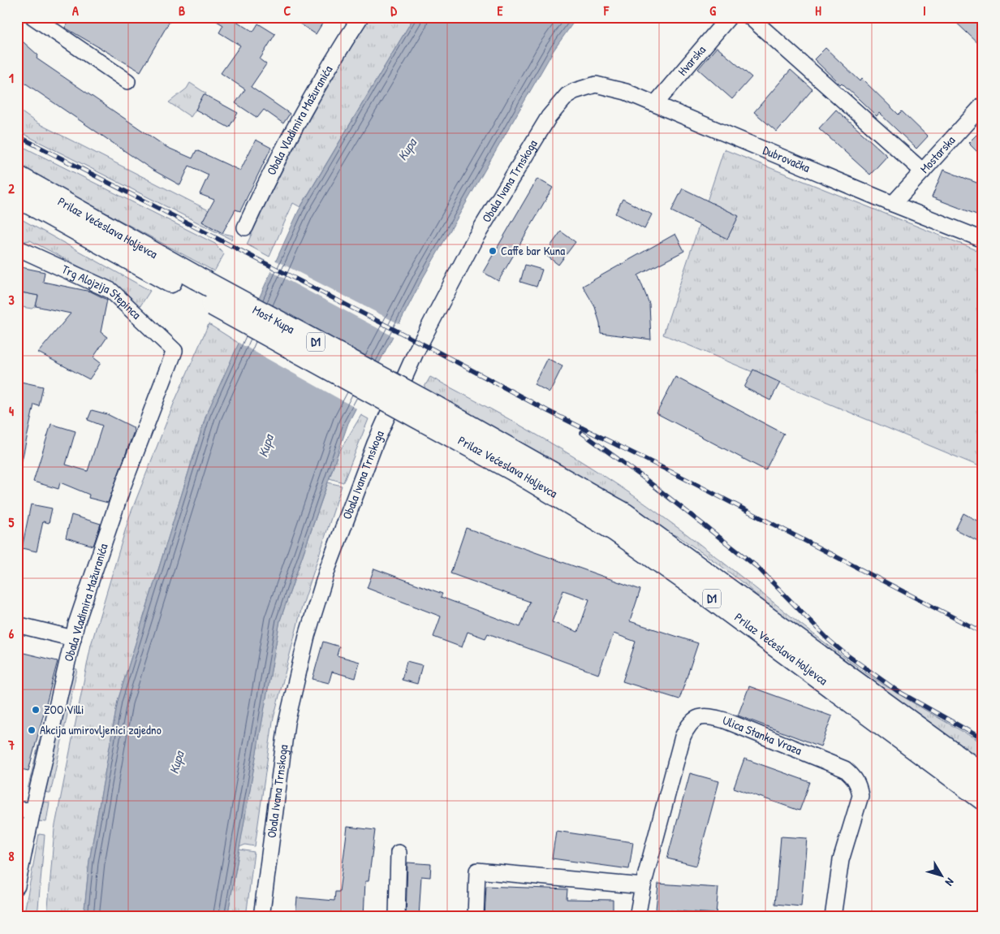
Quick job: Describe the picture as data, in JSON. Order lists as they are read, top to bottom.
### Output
{
  "streets": {
    "highway": ["Prilaz Većeslava Holjevca", "Most Kupa", "D1"],
    "street": [
      "Hvarska",
      "Obala Vladimira Mažuranića",
      "Mostarska",
      "Dubrovačka",
      "Obala Ivana Trnskoga",
      "Trg Alojzija Stepinca",
      "Ulica Stanka Vraza"
    ]
  },
  "crossings": [
    ["Hvarska", "Dubrovačka"],
    ["Obala Vladimira Mažuranića", "Trg Alojzija Stepinca"],
    ["Mostarska", "Dubrovačka"],
    ["Dubrovačka", "Obala Ivana Trnskoga"],
    ["Prilaz Većeslava Holjevca", "Most Kupa"]
  ],
  "water": ["Kupa"],
  "places": ["Caffe bar Kuna", "ZOO Villi", "Akcija umirovljenici zajedno"],
  "north": "bottom right",
  "grid": {
    "columns": [
      "A",
      "B",
      "C",
      "D",
      "E",
      "F",
      "G",
      "H",
      "I"
    ],
    "rows": [
      "1",
      "2",
      "3",
      "4",
      "5",
      "6",
      "7",
      "8"
    ]
  }
}
